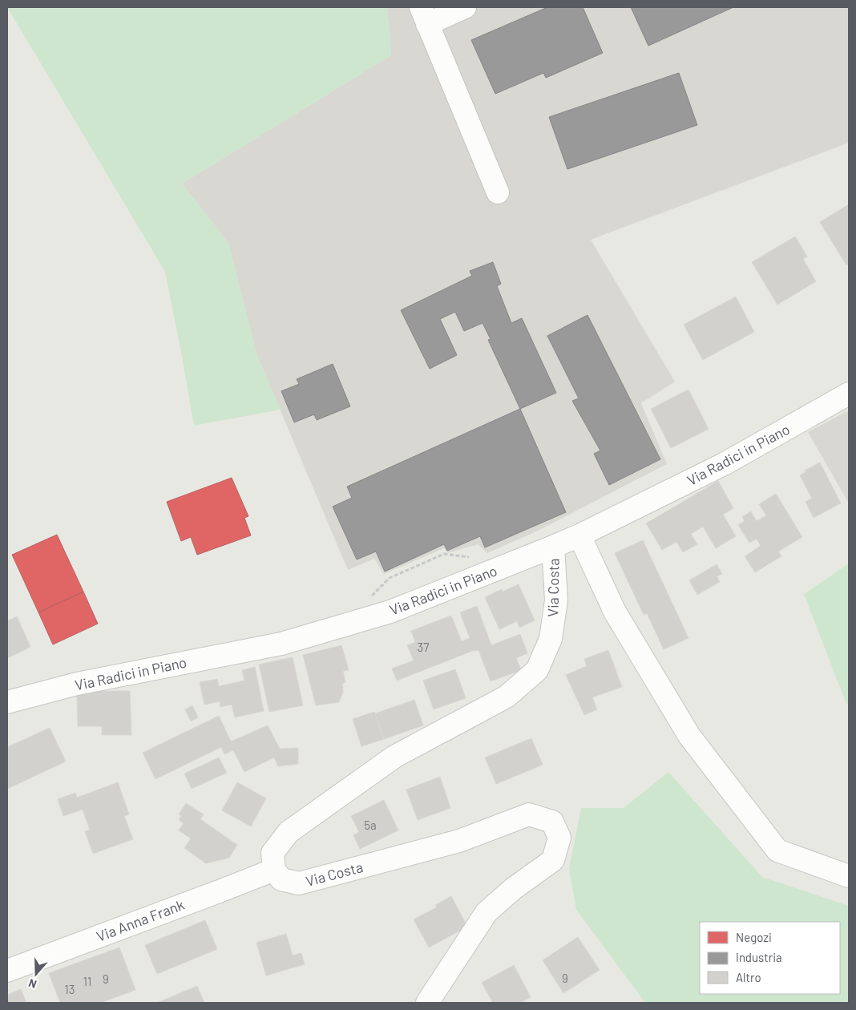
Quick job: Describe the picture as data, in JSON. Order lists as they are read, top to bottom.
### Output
{
  "streets": {
    "street": ["Via Radici in Piano", "Via Costa", "Via Anna Frank"]
  },
  "crossings": [
    ["Via Radici in Piano", "Via Costa"],
    ["Via Costa", "Via Anna Frank"]
  ],
  "house_numbers": [
    "37",
    "5a",
    "9",
    "9",
    "11",
    "13"
  ],
  "legend": ["Negozi", "Industria", "Altro"],
  "north": "bottom"
}
